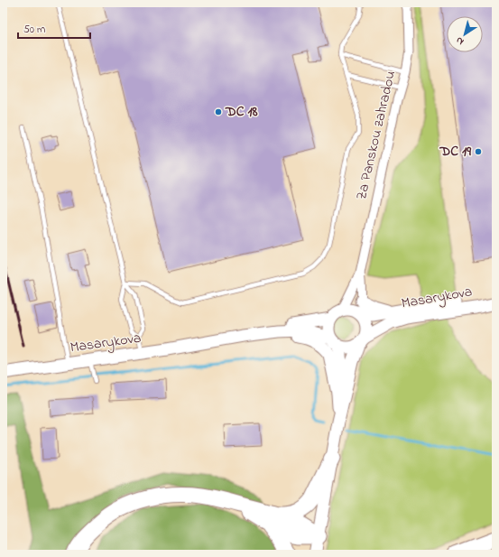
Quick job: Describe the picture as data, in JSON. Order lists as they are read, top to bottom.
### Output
{
  "streets": {
    "main road": ["Masarykova"],
    "street": ["Za Panskou zahradou"]
  },
  "crossings": [
    ["Za Panskou zahradou", "Masarykova"]
  ],
  "places": ["DC 18", "DC 19"],
  "scale_bar": "50 m",
  "north": "bottom left"
}
